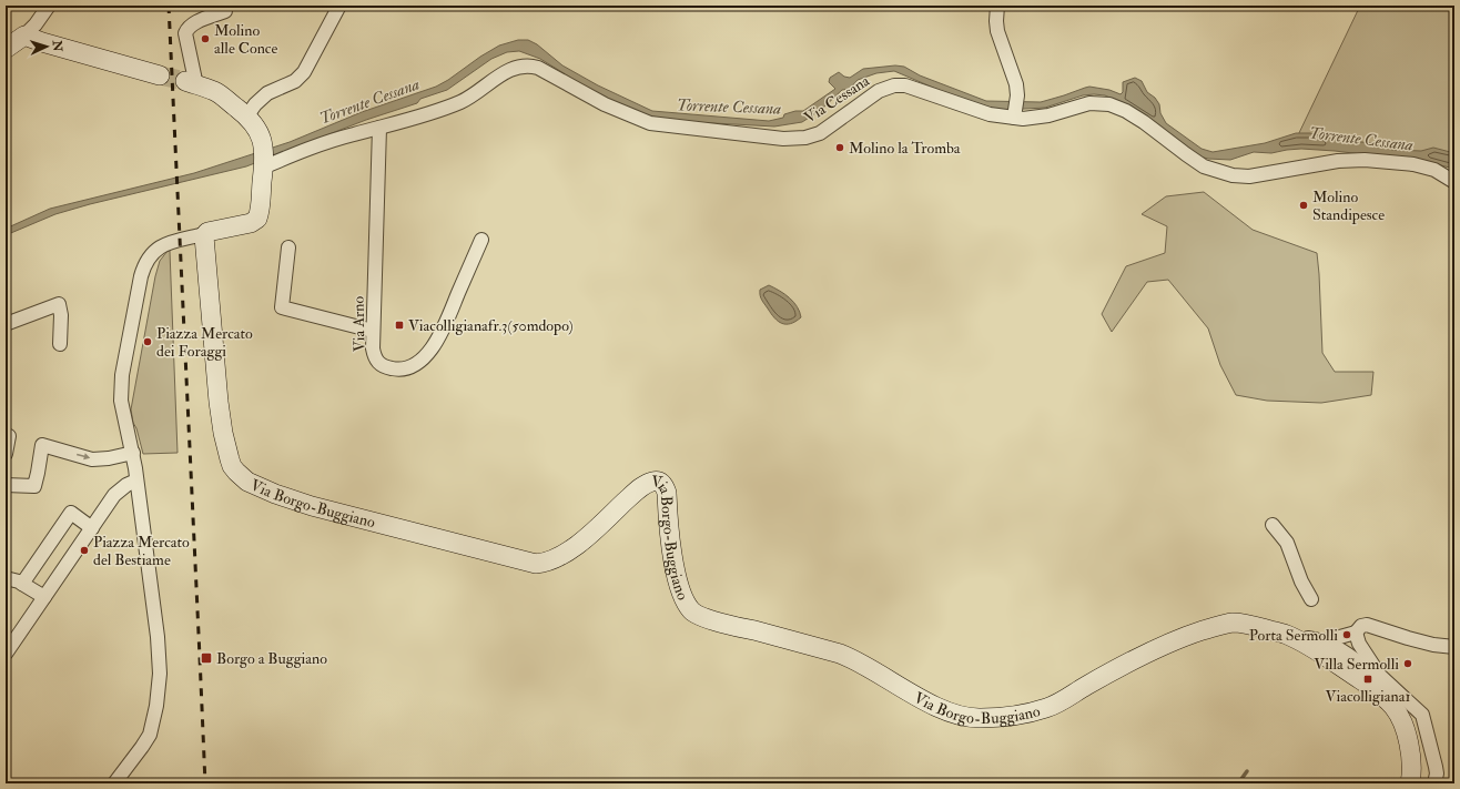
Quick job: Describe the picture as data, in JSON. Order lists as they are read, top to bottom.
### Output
{
  "streets": {
    "street": ["Via Cessana", "Via Arno", "Via Borgo-Buggiano"]
  },
  "crossings": [
    ["Via Cessana", "Via Arno"]
  ],
  "water": ["Torrente Cessana"],
  "places": {
    "other": [
      "Molino alle Conce",
      "Molino la Tromba",
      "Molino Standipesce",
      "Piazza Mercato dei Foraggi",
      "Piazza Mercato del Bestiame",
      "Porta Sermolli",
      "Villa Sermolli"
    ],
    "transit": ["Viacolligianafr.3(50mdopo)", "Borgo a Buggiano", "Viacolligiana1"]
  },
  "north": "right"
}
